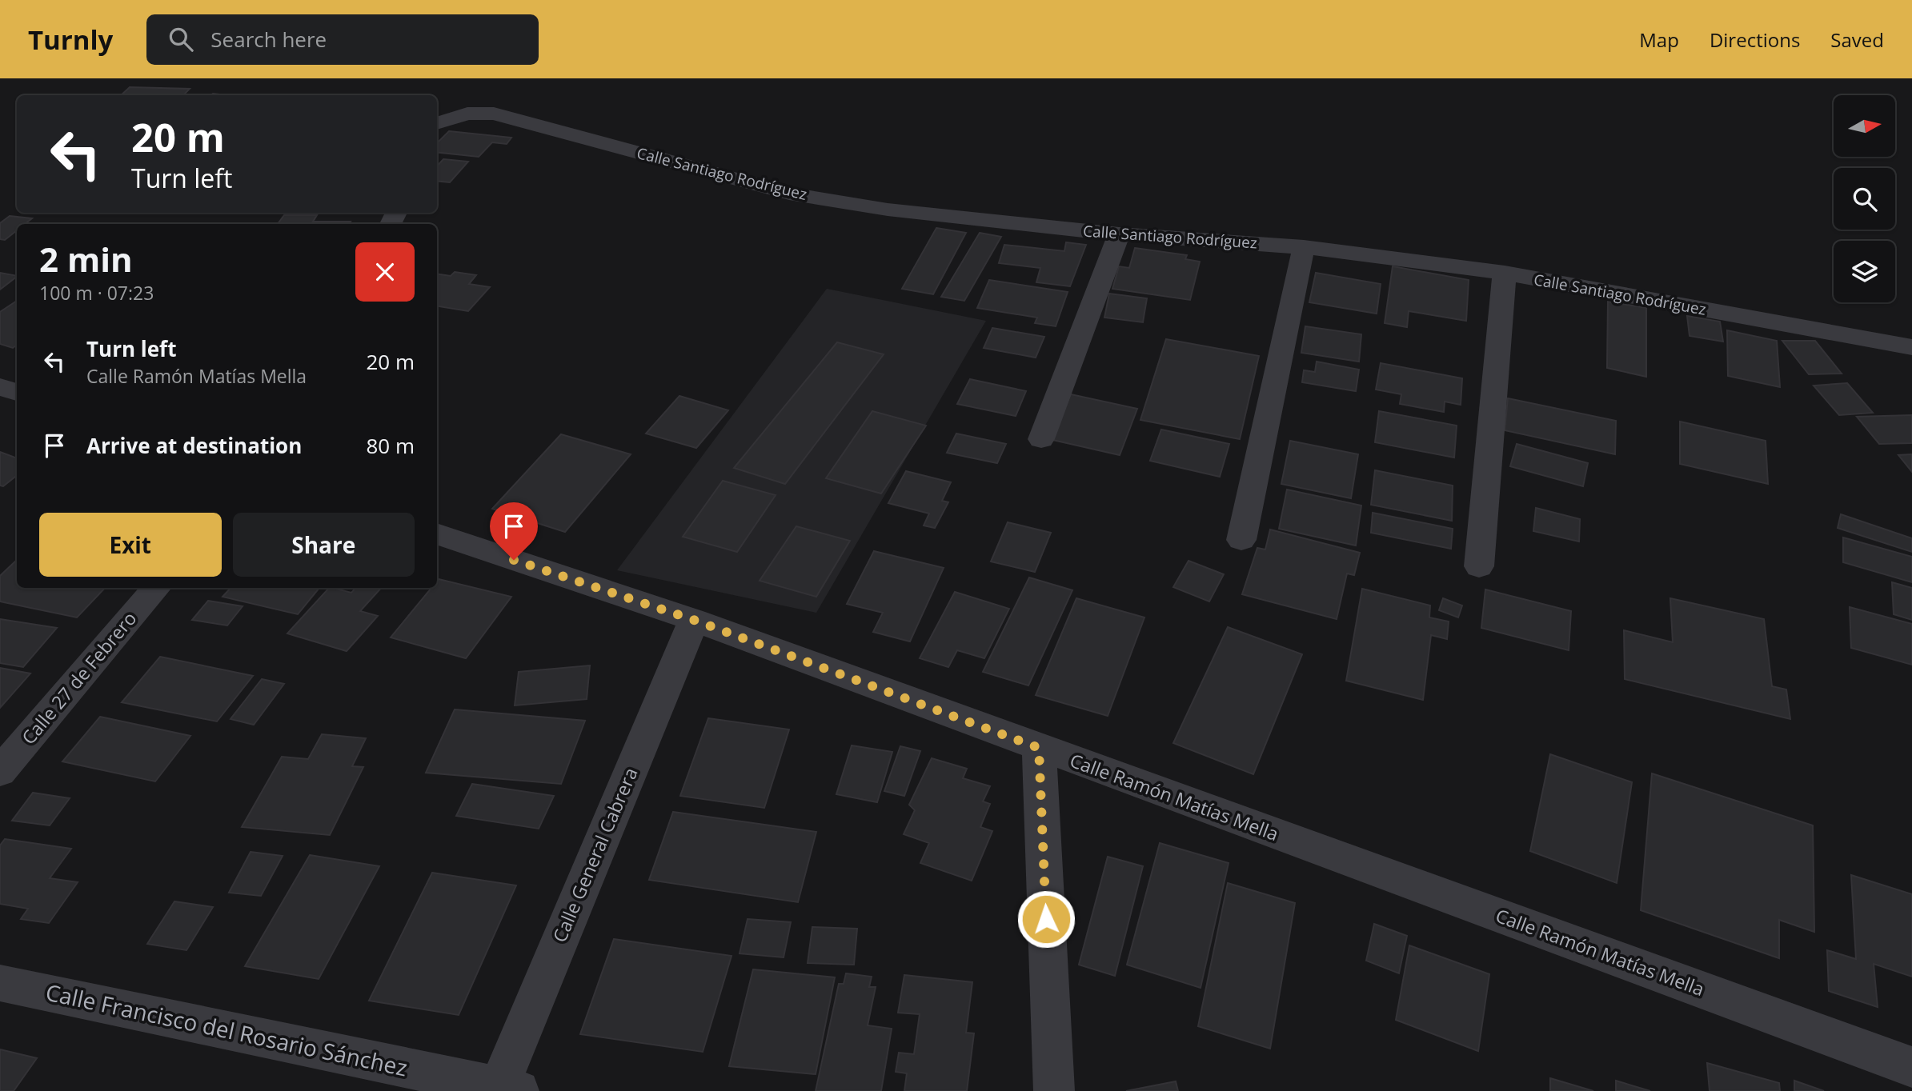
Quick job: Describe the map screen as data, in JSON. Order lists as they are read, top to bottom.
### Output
{
  "streets": {
    "street": [
      "Calle Santiago Rodríguez",
      "Calle 27 de Febrero",
      "Calle Ramón Matías Mella",
      "Calle General Cabrera",
      "Calle Francisco del Rosario Sánchez"
    ]
  },
  "crossings": [
    ["Calle Ramón Matías Mella", "Calle General Cabrera"],
    ["Calle General Cabrera", "Calle Francisco del Rosario Sánchez"]
  ],
  "north": "right",
  "page": {
    "header": "Turnly",
    "search": "Search here",
    "nav": ["Map", "Directions", "Saved"],
    "turn": ["20 m", "Turn left"],
    "heading": ["2 min", "100 m · 07:23"],
    "list": [
      {
        "name": "Turn left",
        "note": "Calle Ramón Matías Mella",
        "value": "20 m"
      },
      {
        "name": "Arrive at destination",
        "value": "80 m"
      }
    ],
    "buttons": ["Exit", "Share"]
  }
}
